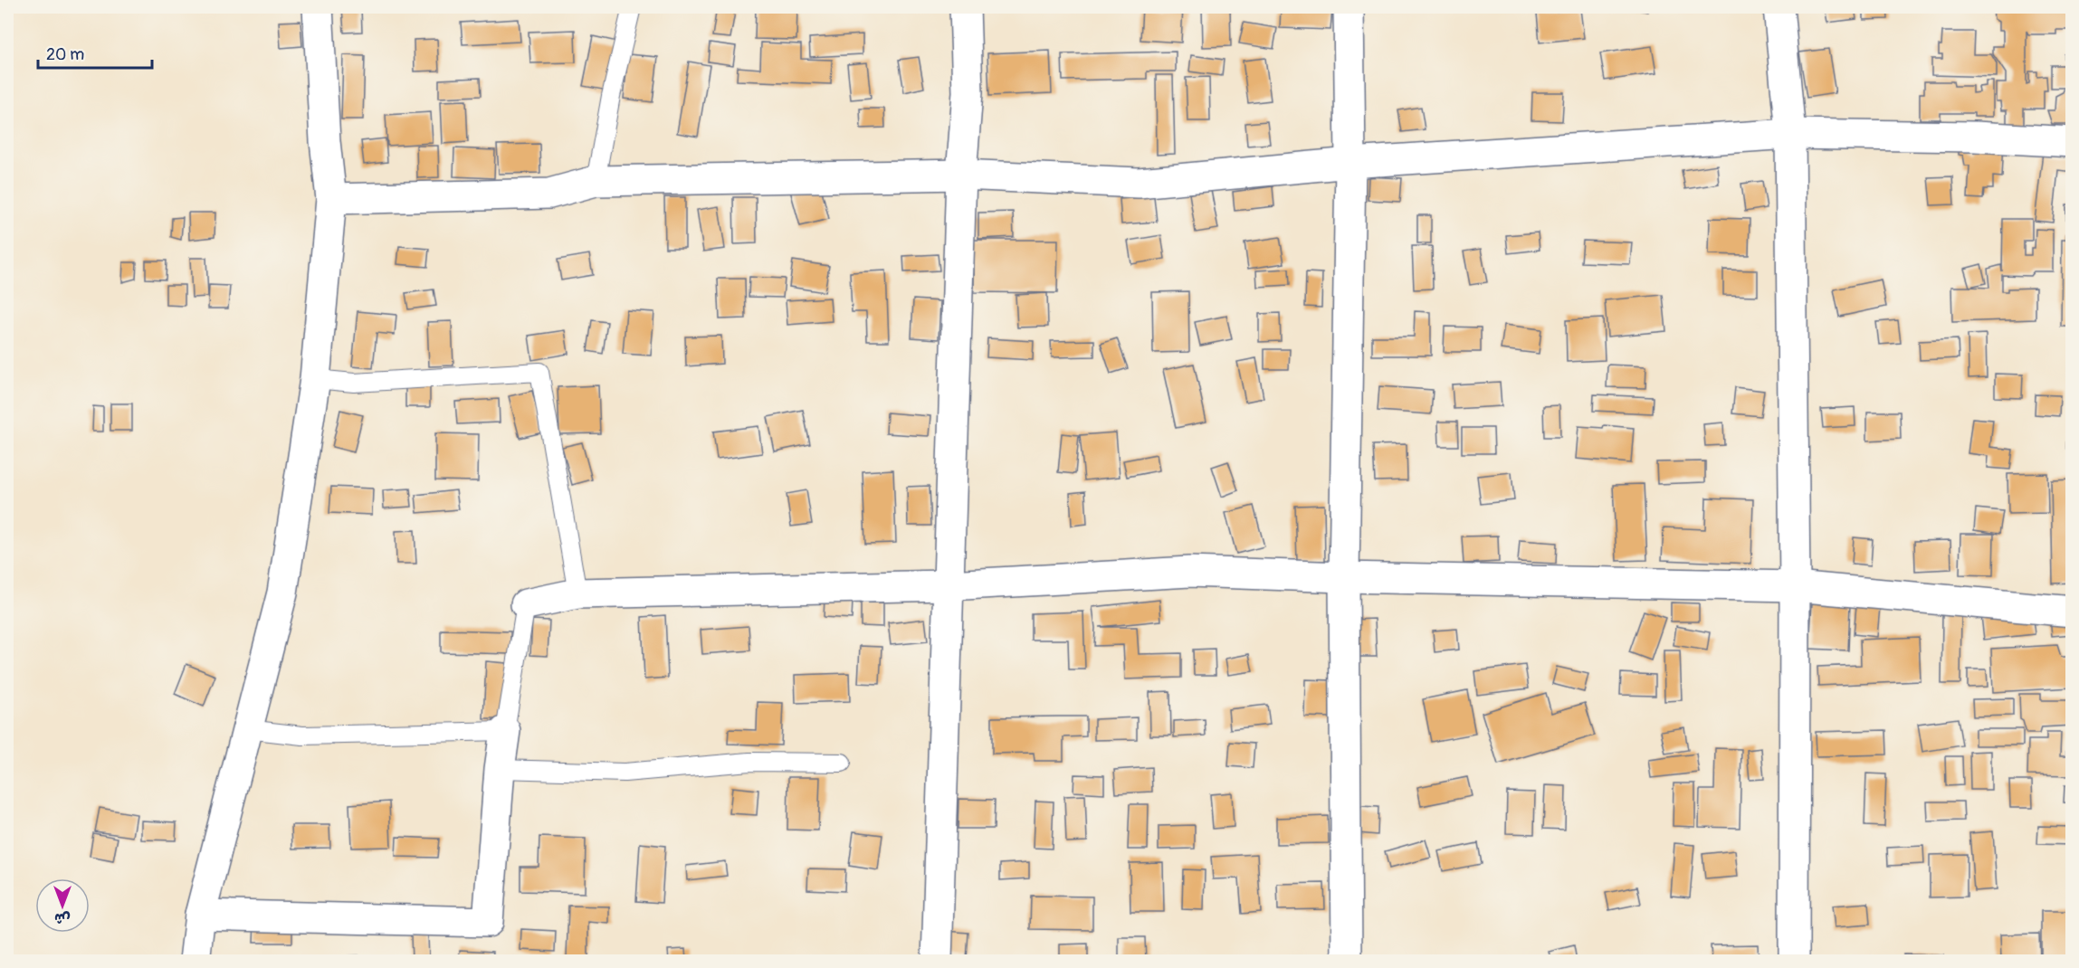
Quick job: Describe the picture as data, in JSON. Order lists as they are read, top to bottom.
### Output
{
  "scale_bar": "20 m",
  "north": "bottom"
}
